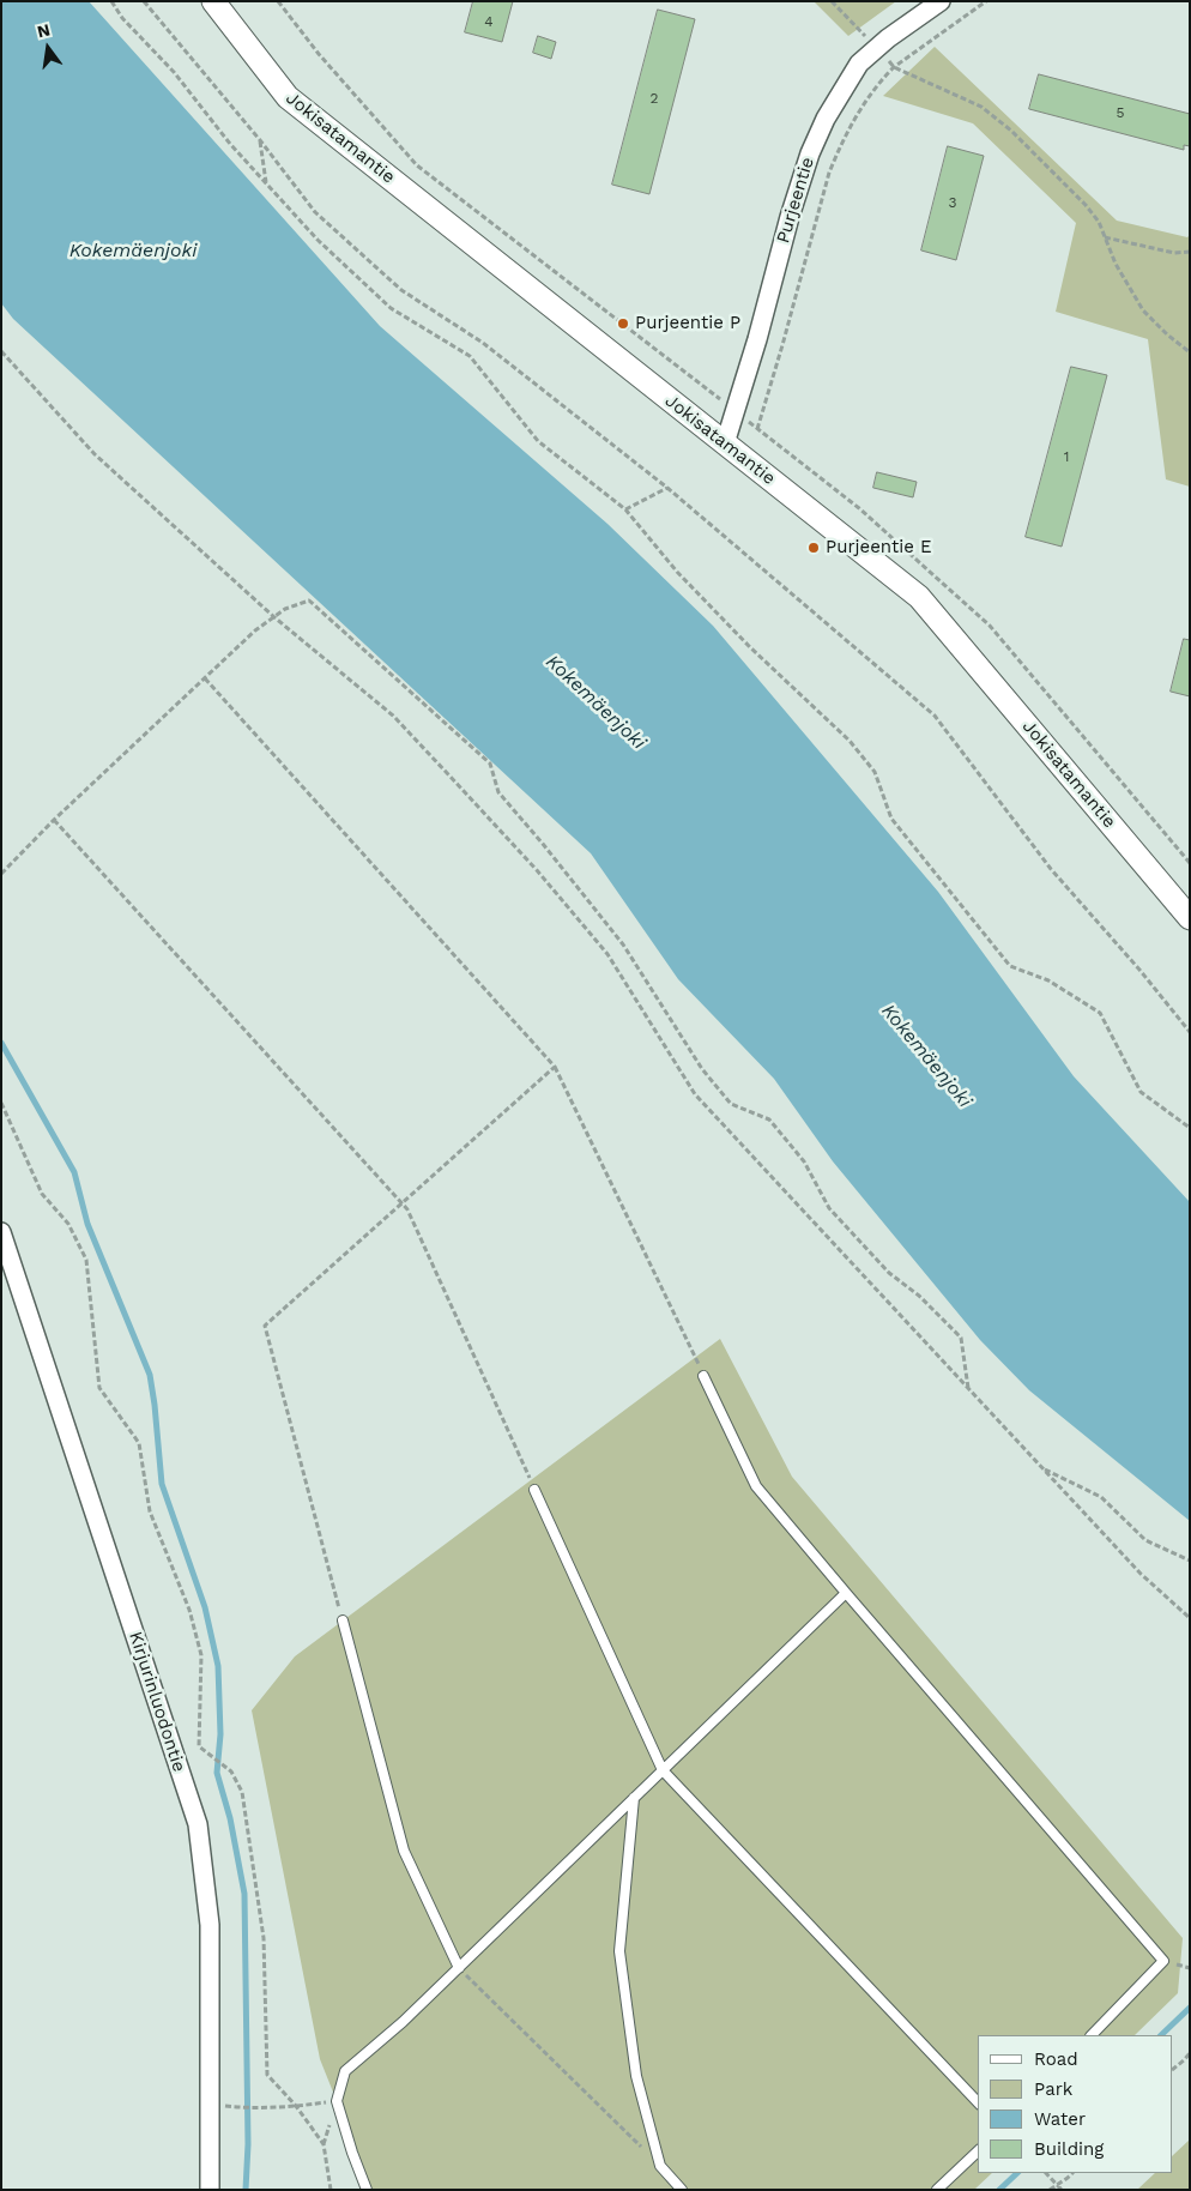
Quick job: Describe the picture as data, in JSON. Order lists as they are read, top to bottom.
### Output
{
  "streets": {
    "street": ["Jokisatamantie", "Purjeentie", "Kirjurinluodontie"]
  },
  "crossings": [
    ["Jokisatamantie", "Purjeentie"]
  ],
  "water": ["Kokemäenjoki"],
  "places": ["Purjeentie P", "Purjeentie E"],
  "house_numbers": [
    "4",
    "2",
    "5",
    "3",
    "1"
  ],
  "legend": [
    "Road",
    "Park",
    "Water",
    "Building"
  ],
  "north": "top"
}
